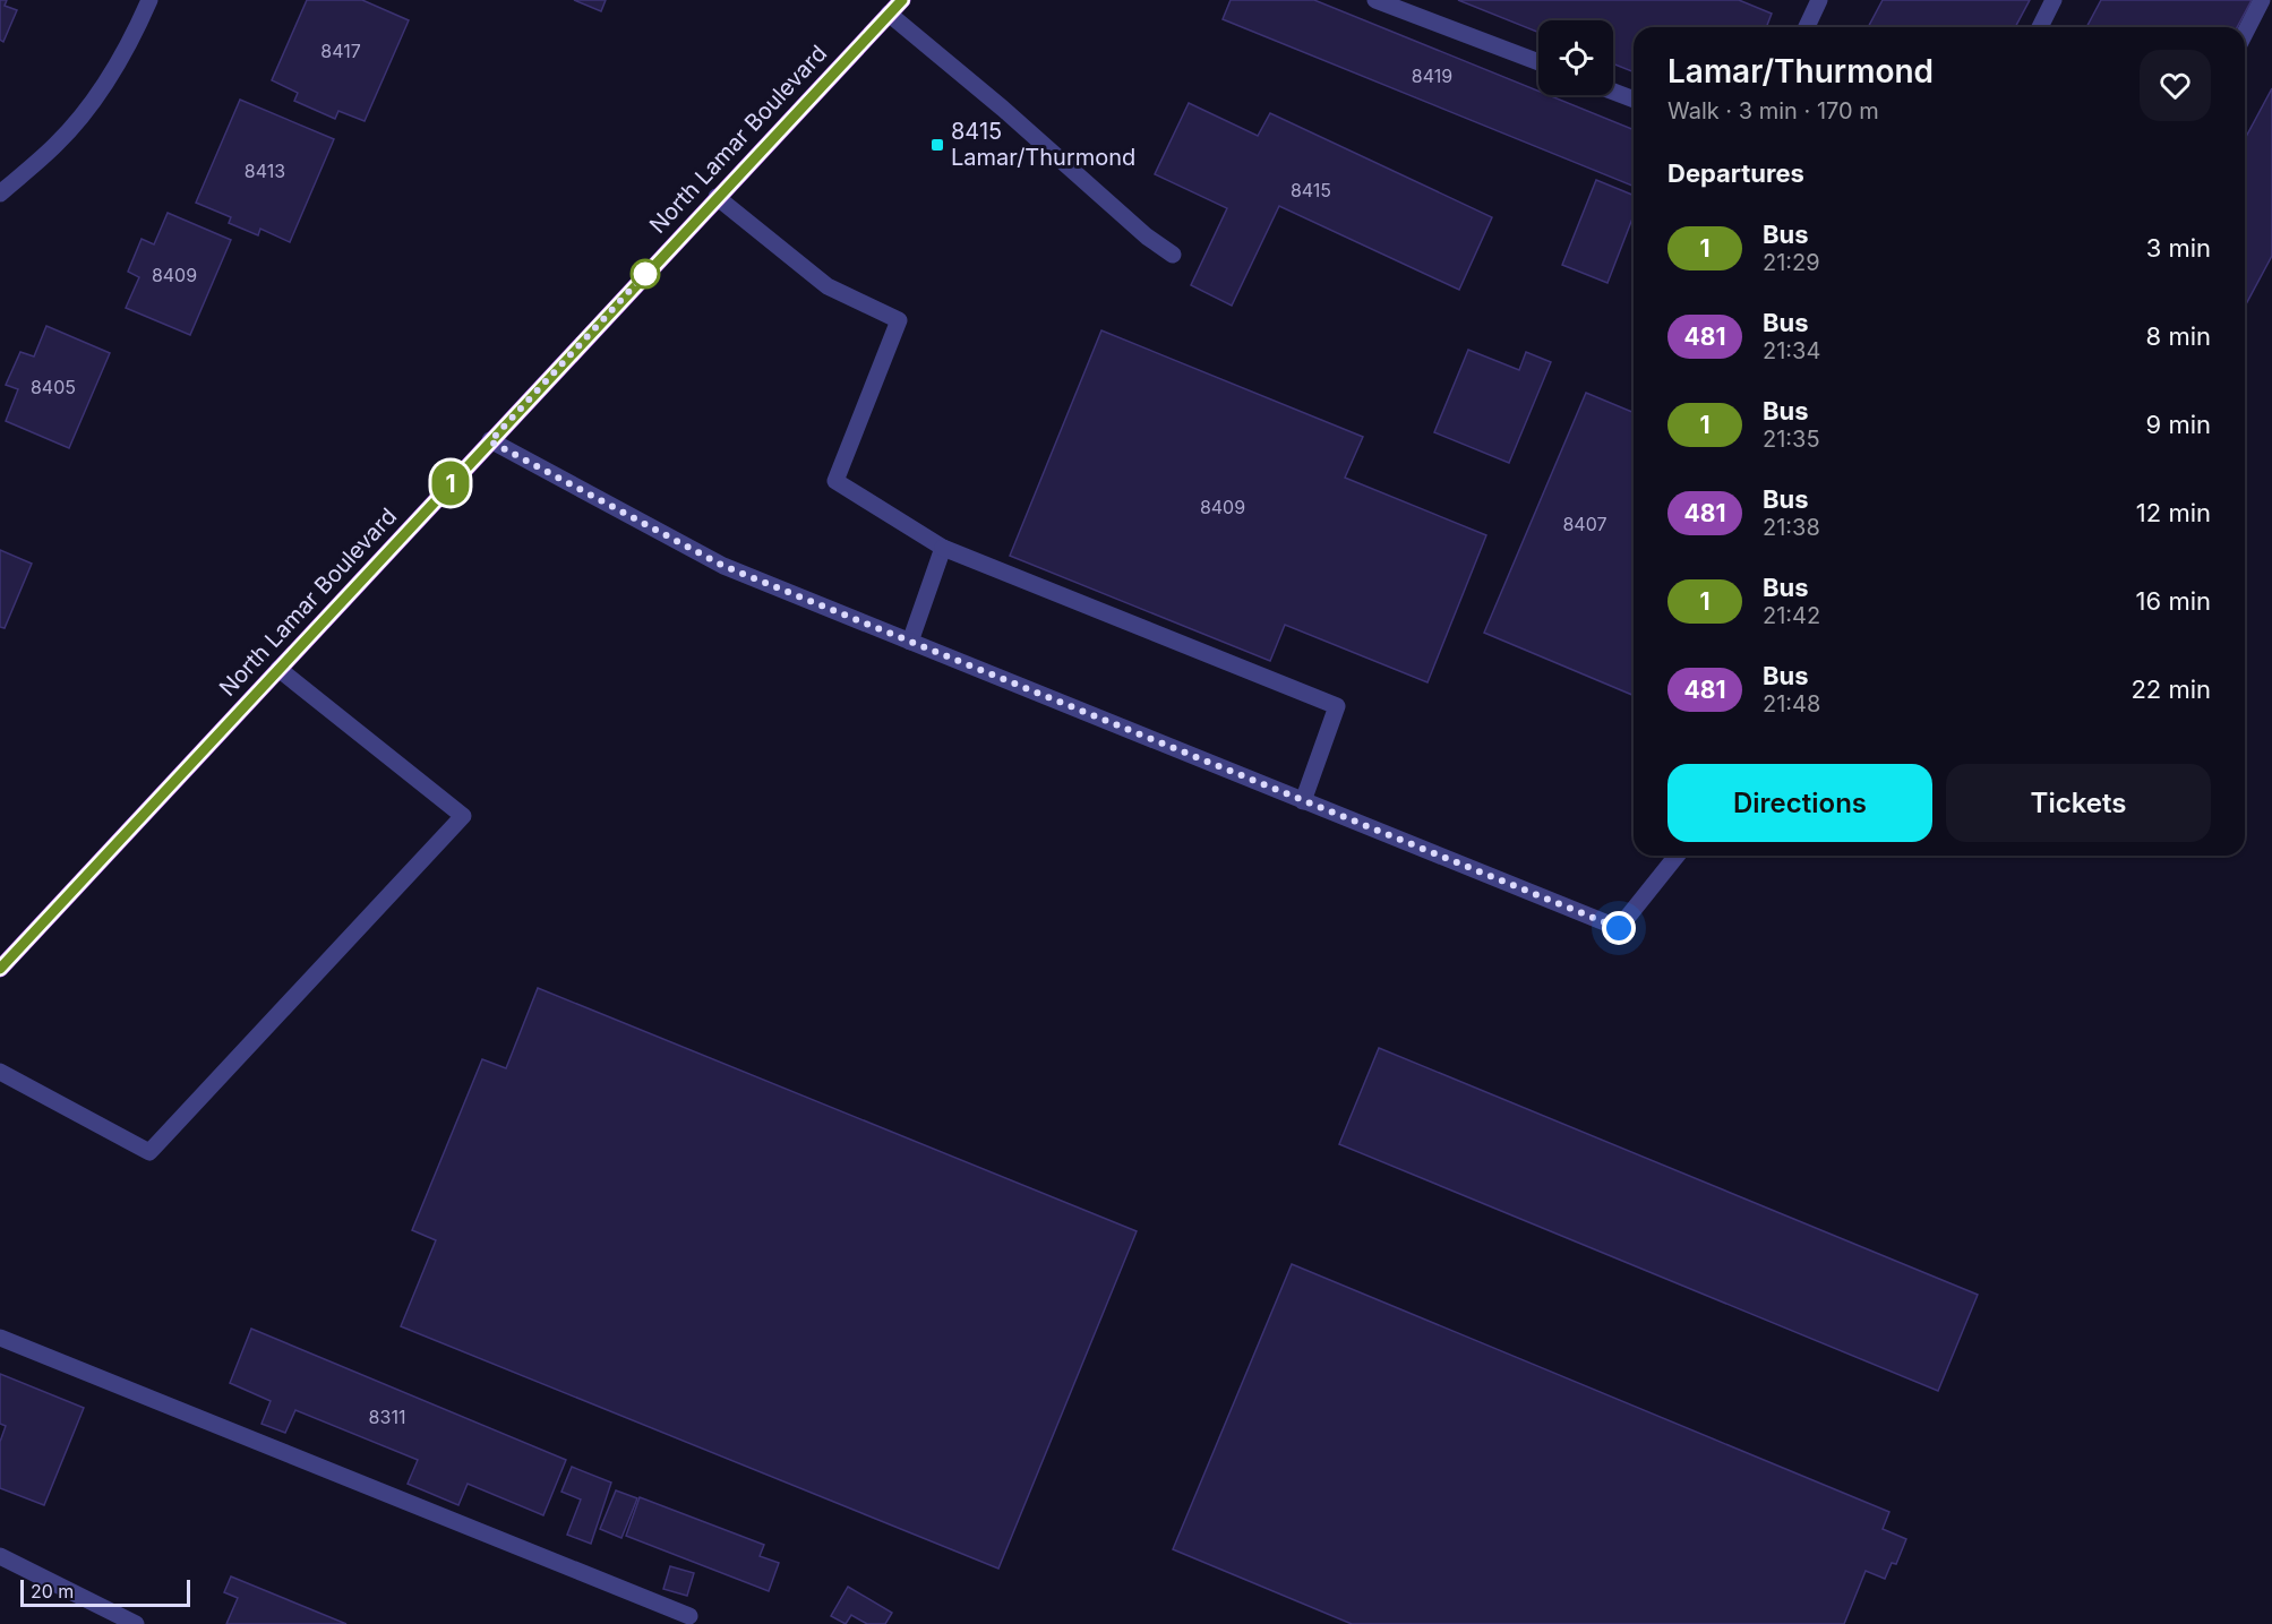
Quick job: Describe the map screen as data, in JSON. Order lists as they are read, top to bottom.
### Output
{
  "streets": {
    "main road": ["North Lamar Boulevard"]
  },
  "places": {
    "transit": ["8415 Lamar/Thurmond"]
  },
  "lines": ["bus line 1"],
  "house_numbers": [
    "8417",
    "8419",
    "8413",
    "8415",
    "8409",
    "8405",
    "8409",
    "8407",
    "8311"
  ],
  "scale_bar": "20 m",
  "page": {
    "on_map": "1",
    "heading": [
      ["Lamar/Thurmond", "Walk · 3 min · 170 m"],
      "Departures"
    ],
    "list": [
      {
        "mark": "1",
        "name": "Bus",
        "note": "21:29",
        "value": "3 min"
      },
      {
        "mark": "481",
        "name": "Bus",
        "note": "21:34",
        "value": "8 min"
      },
      {
        "mark": "1",
        "name": "Bus",
        "note": "21:35",
        "value": "9 min"
      },
      {
        "mark": "481",
        "name": "Bus",
        "note": "21:38",
        "value": "12 min"
      },
      {
        "mark": "1",
        "name": "Bus",
        "note": "21:42",
        "value": "16 min"
      },
      {
        "mark": "481",
        "name": "Bus",
        "note": "21:48",
        "value": "22 min"
      }
    ],
    "buttons": ["Directions", "Tickets"],
    "scale": "20 m"
  }
}
